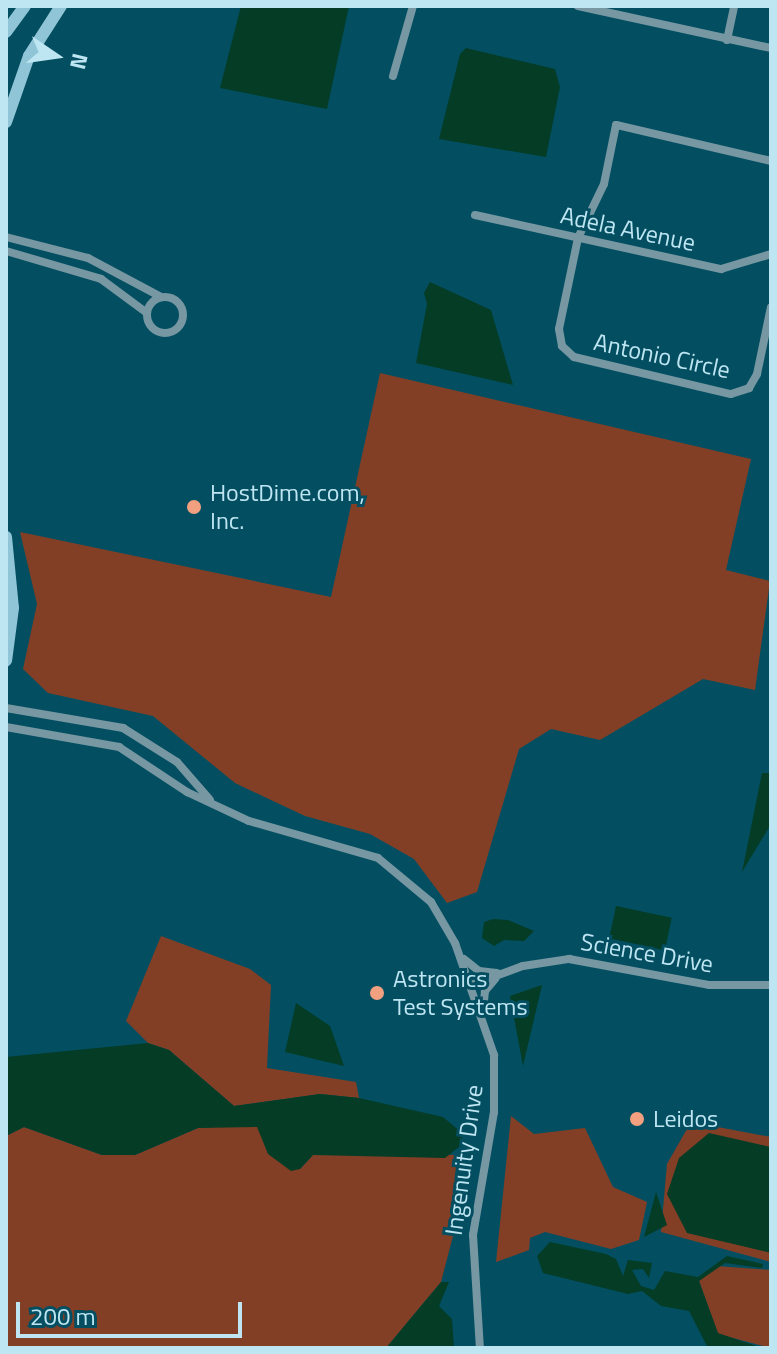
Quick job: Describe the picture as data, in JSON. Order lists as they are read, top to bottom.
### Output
{
  "streets": {
    "street": [
      "Adela Avenue",
      "Antonio Circle",
      "Science Drive",
      "Ingenuity Drive"
    ]
  },
  "crossings": [
    ["Adela Avenue", "Antonio Circle"],
    ["Science Drive", "Ingenuity Drive"]
  ],
  "places": ["HostDime.com, Inc.", "Astronics Test Systems", "Leidos"],
  "scale_bar": "200 m",
  "north": "right"
}
